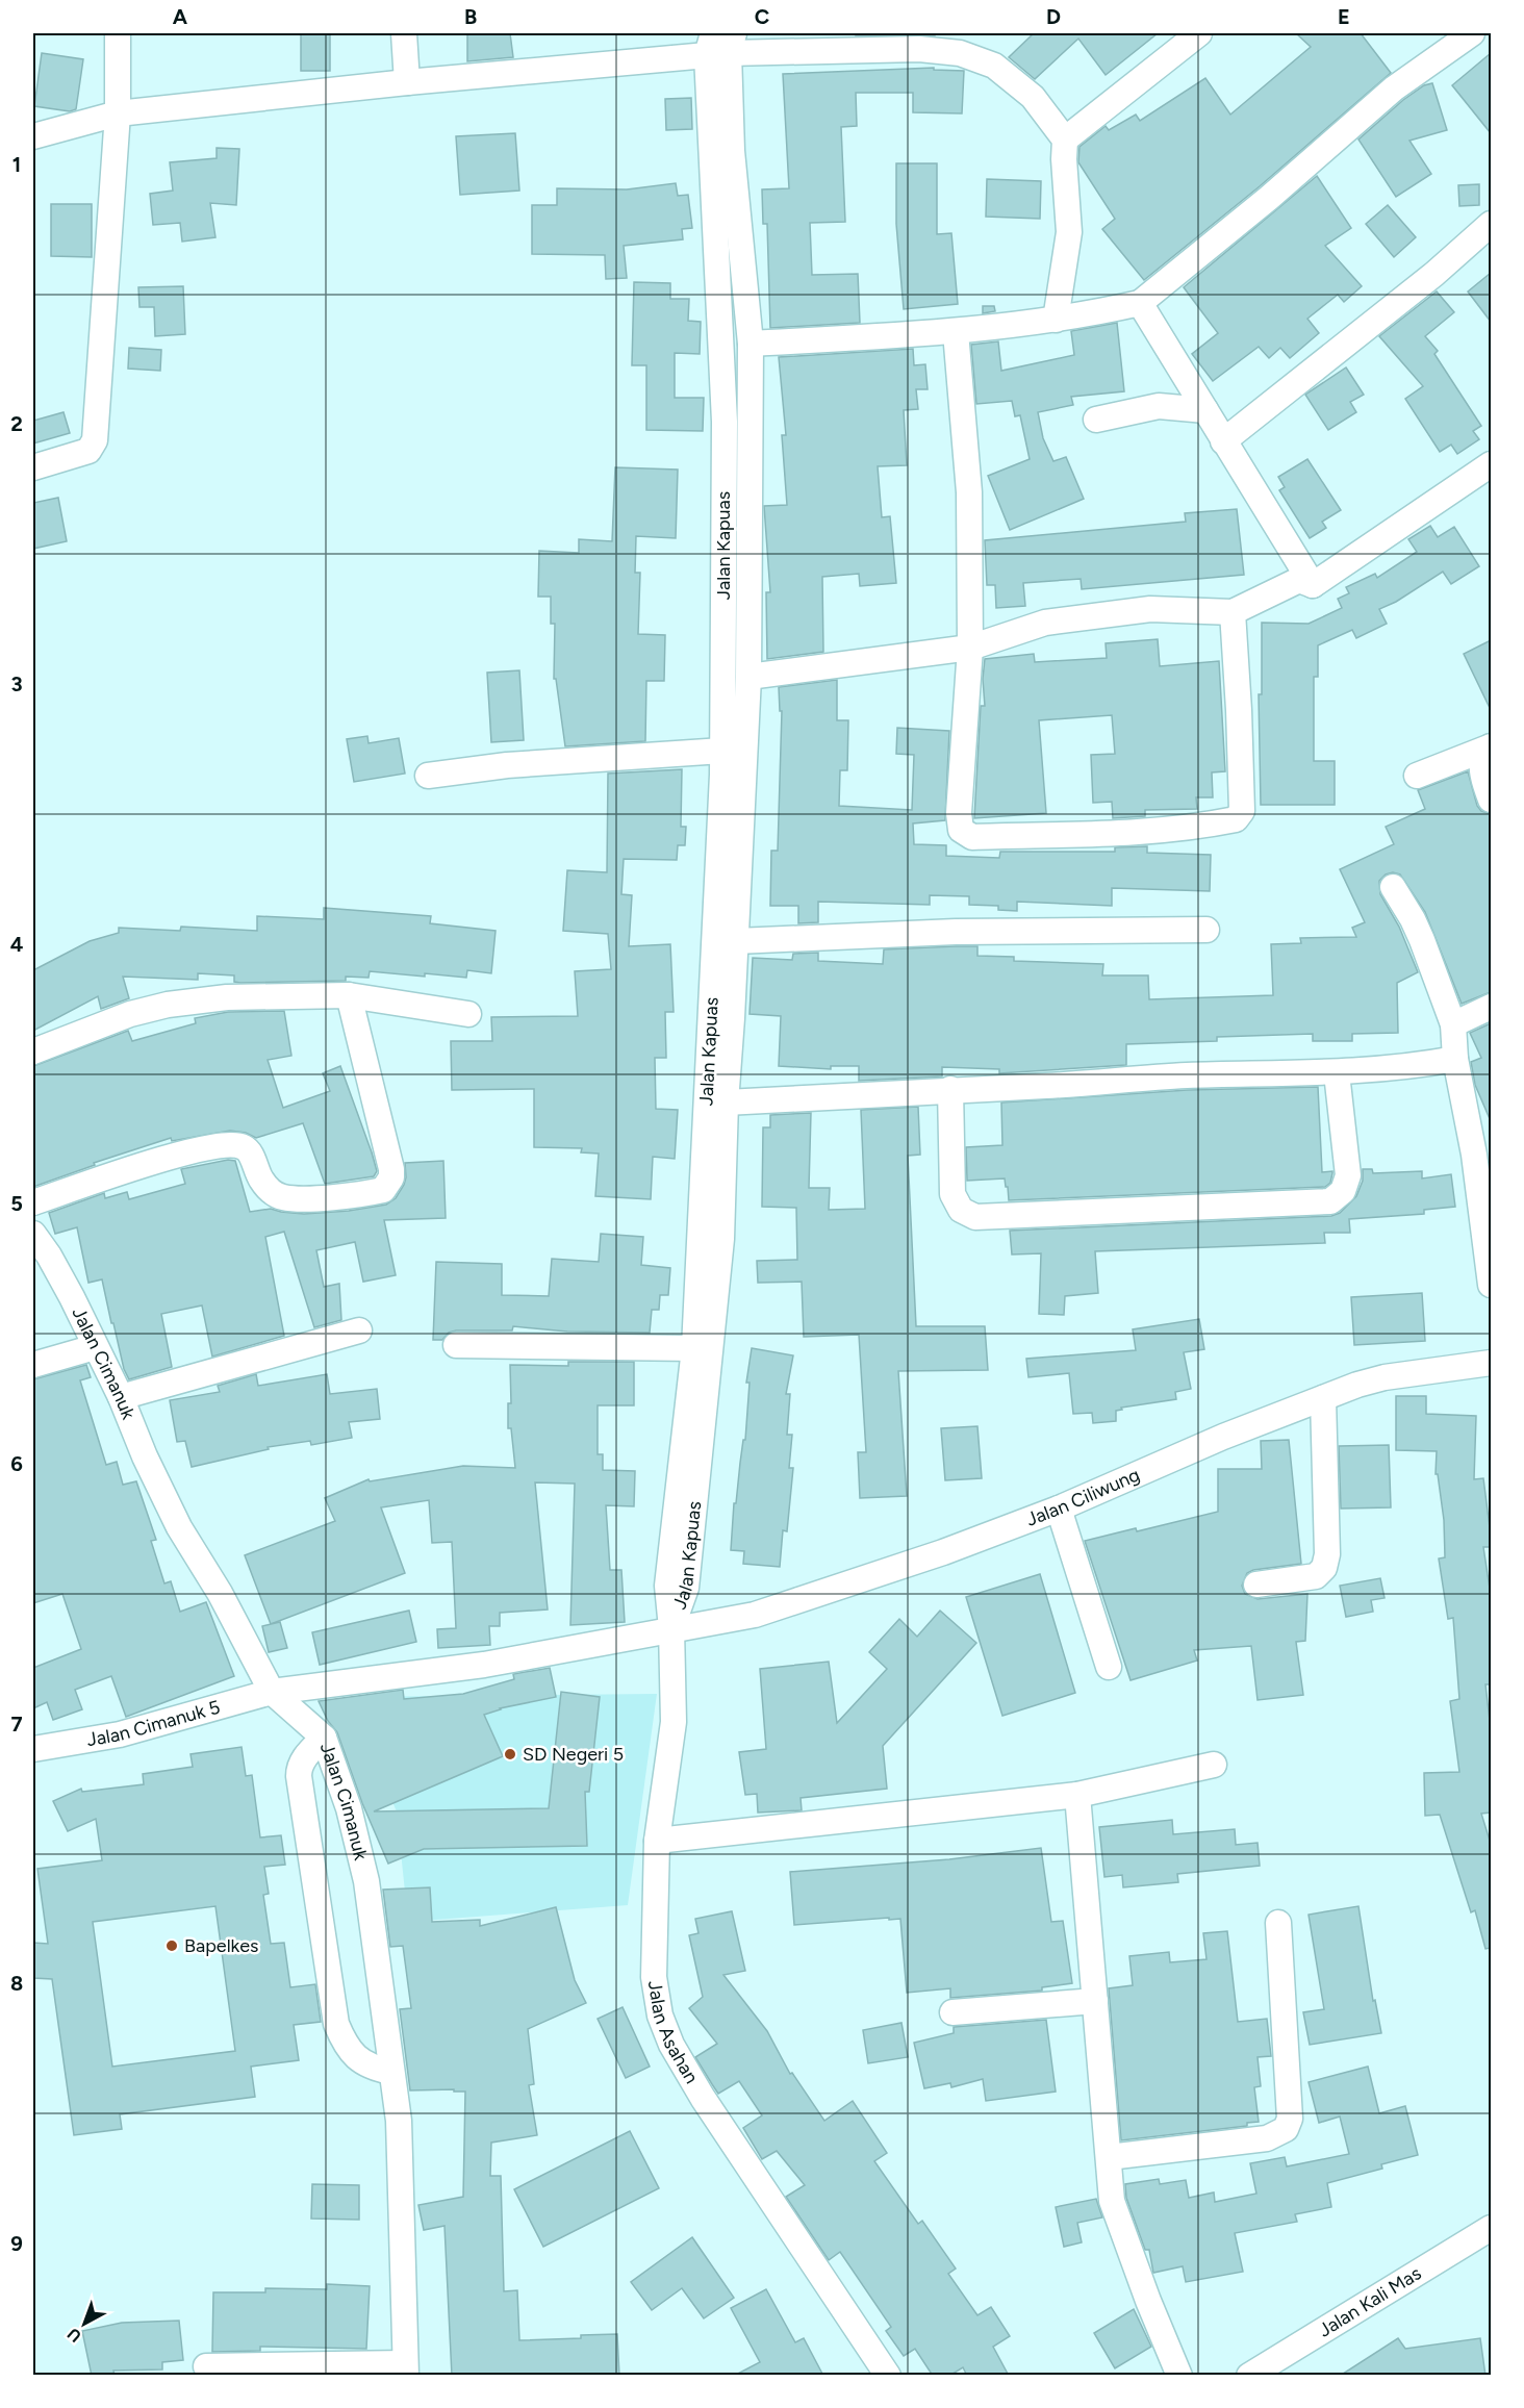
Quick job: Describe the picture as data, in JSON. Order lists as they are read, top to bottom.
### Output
{
  "streets": {
    "street": [
      "Jalan Kapuas",
      "Jalan Cimanuk",
      "Jalan Ciliwung",
      "Jalan Cimanuk 5",
      "Jalan Asahan",
      "Jalan Kali Mas"
    ]
  },
  "crossings": [
    ["Jalan Kapuas", "Jalan Ciliwung"],
    ["Jalan Kapuas", "Jalan Asahan"],
    ["Jalan Cimanuk", "Jalan Ciliwung"],
    ["Jalan Cimanuk", "Jalan Cimanuk 5"],
    ["Jalan Ciliwung", "Jalan Cimanuk 5"],
    ["Jalan Ciliwung", "Jalan Asahan"]
  ],
  "places": ["SD Negeri 5", "Bapelkes"],
  "north": "bottom left",
  "grid": {
    "columns": [
      "A",
      "B",
      "C",
      "D",
      "E"
    ],
    "rows": [
      "1",
      "2",
      "3",
      "4",
      "5",
      "6",
      "7",
      "8",
      "9"
    ]
  }
}
